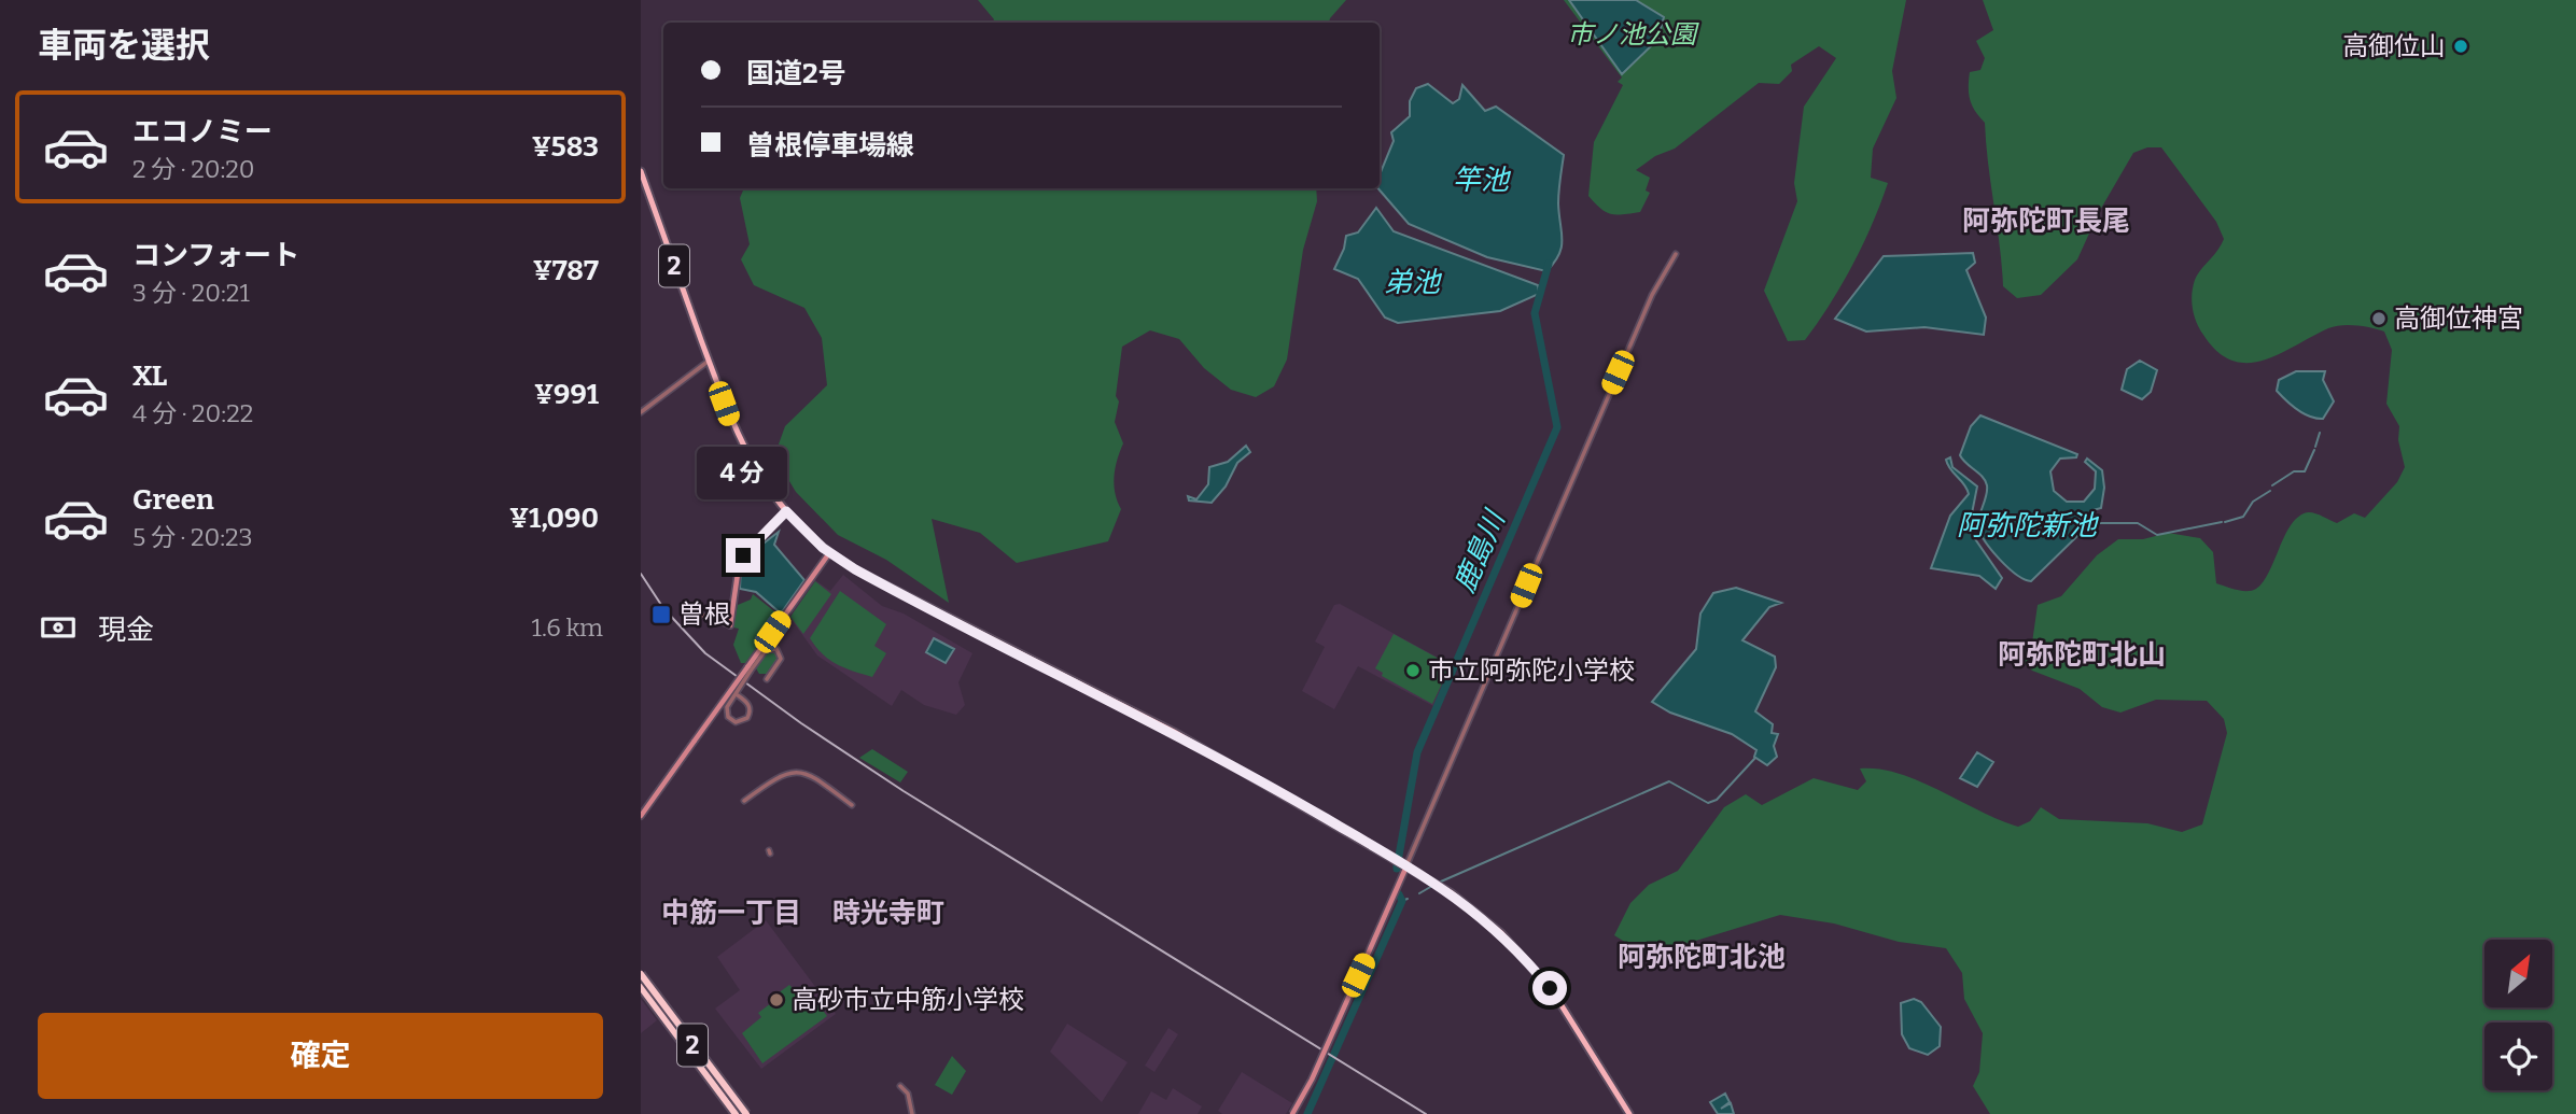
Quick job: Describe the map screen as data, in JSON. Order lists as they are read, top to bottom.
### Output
{
  "streets": {
    "highway": ["2"]
  },
  "districts": [
    "阿弥陀町長尾",
    "阿弥陀町北山",
    "中筋一丁目",
    "時光寺町",
    "阿弥陀町北池"
  ],
  "water": [
    "竿池",
    "弟池",
    "阿弥陀新池",
    "鹿島川"
  ],
  "parks": ["市ノ池公園"],
  "places": {
    "other": [
      "高御位山",
      "高御位神宮",
      "市立阿弥陀小学校",
      "高砂市立中筋小学校"
    ],
    "transit": ["曽根"]
  },
  "north": "top right",
  "page": {
    "heading": "車両を選択",
    "banner": ["国道2号", "曽根停車場線"],
    "list": [
      {
        "name": "エコノミー",
        "note": "2 分 · 20:20",
        "value": "¥583"
      },
      {
        "name": "コンフォート",
        "note": "3 分 · 20:21",
        "value": "¥787"
      },
      {
        "name": "XL",
        "note": "4 分 · 20:22",
        "value": "¥991"
      },
      {
        "name": "Green",
        "note": "5 分 · 20:23",
        "value": "¥1,090"
      }
    ],
    "bubble": "4 分",
    "pay": ["現金", "1.6 km"],
    "buttons": "確定"
  }
}
